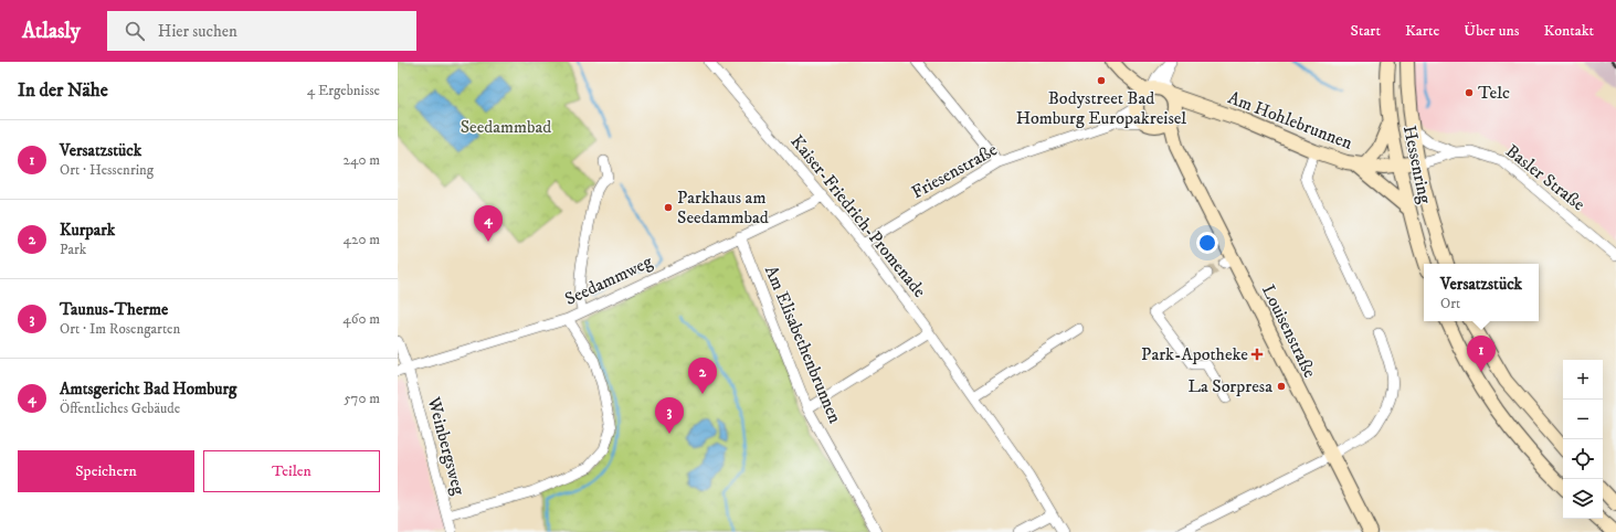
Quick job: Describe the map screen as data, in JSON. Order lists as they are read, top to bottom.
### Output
{
  "streets": {
    "street": [
      "Am Hohlebrunnen",
      "Hessenring",
      "Friesenstraße",
      "Basler Straße",
      "Kaiser-Friedrich-Promenade",
      "Seedammweg",
      "Louisenstraße",
      "Am Elisabethenbrunnen",
      "Weinbergsweg"
    ]
  },
  "crossings": [
    ["Am Hohlebrunnen", "Hessenring"],
    ["Am Hohlebrunnen", "Friesenstraße"],
    ["Am Hohlebrunnen", "Basler Straße"],
    ["Am Hohlebrunnen", "Louisenstraße"],
    ["Hessenring", "Basler Straße"],
    ["Friesenstraße", "Kaiser-Friedrich-Promenade"],
    ["Friesenstraße", "Louisenstraße"],
    ["Kaiser-Friedrich-Promenade", "Seedammweg"],
    ["Seedammweg", "Am Elisabethenbrunnen"],
    ["Seedammweg", "Weinbergsweg"]
  ],
  "parks": ["Seedammbad"],
  "places": {
    "other": [
      "Bodystreet Bad Homburg Europakreisel",
      "Telc",
      "Parkhaus am Seedammbad",
      "La Sorpresa"
    ],
    "health": ["Park-Apotheke"]
  },
  "page": {
    "header": "Atlasly",
    "search": "Hier suchen",
    "nav": [
      "Start",
      "Karte",
      "Über uns",
      "Kontakt"
    ],
    "heading": ["In der Nähe", "4 Ergebnisse"],
    "list": [
      {
        "mark": "1",
        "name": "Versatzstück",
        "note": "Ort · Hessenring",
        "value": "240 m"
      },
      {
        "mark": "2",
        "name": "Kurpark",
        "note": "Park",
        "value": "420 m"
      },
      {
        "mark": "3",
        "name": "Taunus-Therme",
        "note": "Ort · Im Rosengarten",
        "value": "460 m"
      },
      {
        "mark": "4",
        "name": "Amtsgericht Bad Homburg",
        "note": "Öffentliches Gebäude",
        "value": "570 m"
      }
    ],
    "pins": [
      "4",
      "1",
      "2",
      "3"
    ],
    "popup": ["Versatzstück", "Ort"],
    "map_buttons": ["+", "−"],
    "buttons": ["Speichern", "Teilen"]
  }
}
